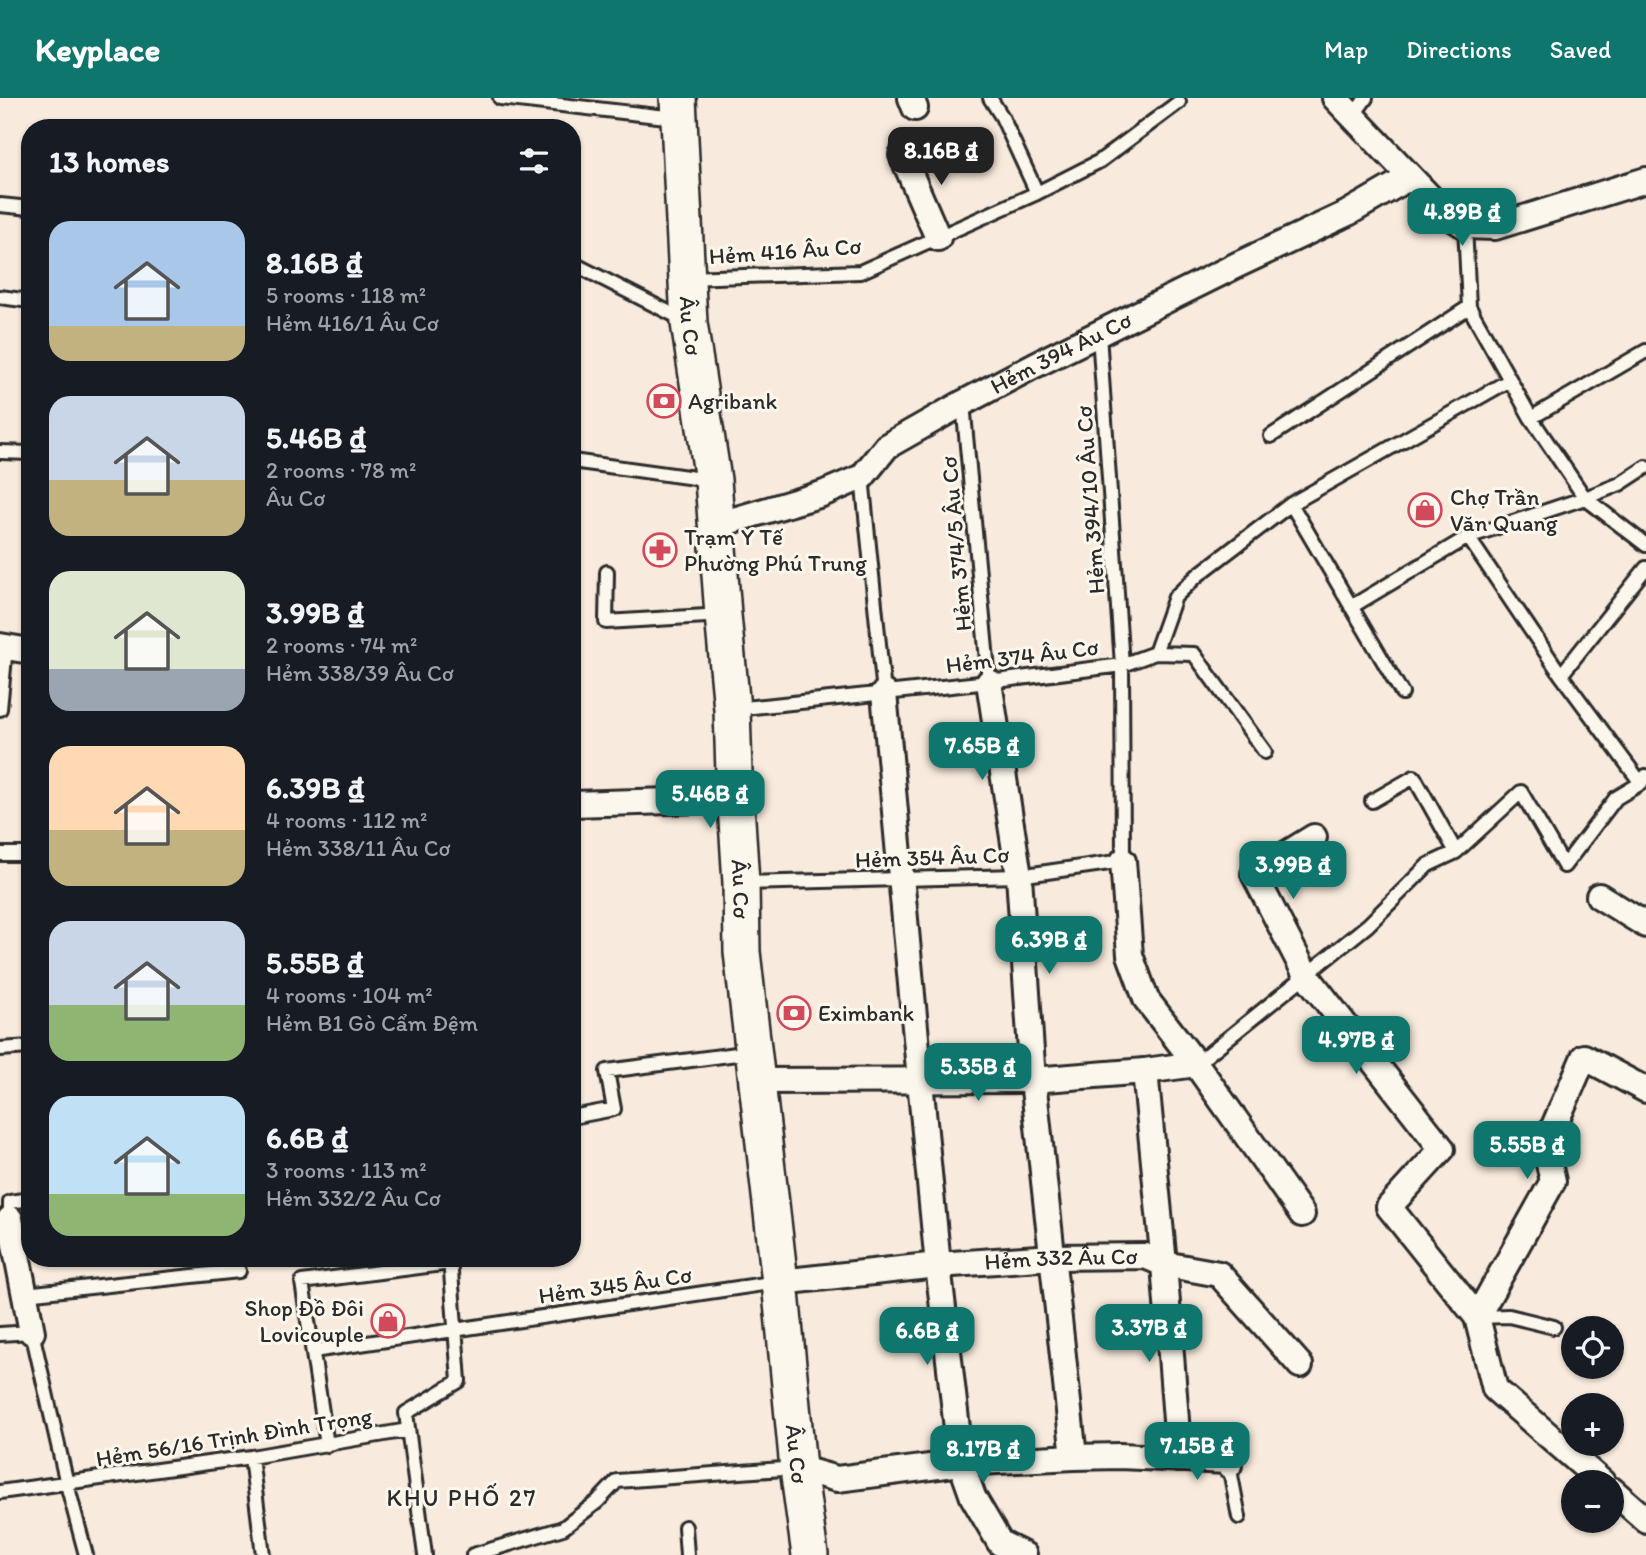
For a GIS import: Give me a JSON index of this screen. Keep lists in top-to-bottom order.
{
  "streets": {
    "main road": ["Âu Cơ"],
    "street": ["Hẻm 394 Âu Cơ", "Hẻm 332 Âu Cơ"],
    "lane": [
      "Hẻm 416 Âu Cơ",
      "Hẻm 394/10 Âu Cơ",
      "Hẻm 374/5 Âu Cơ",
      "Hẻm 374 Âu Cơ",
      "Hẻm 354 Âu Cơ",
      "Hẻm 345 Âu Cơ",
      "Hẻm 56/16 Trịnh Đình Trọng"
    ]
  },
  "crossings": [
    ["Hẻm 416 Âu Cơ", "Âu Cơ"],
    ["Âu Cơ", "Hẻm 394 Âu Cơ"],
    ["Âu Cơ", "Hẻm 374 Âu Cơ"],
    ["Âu Cơ", "Hẻm 354 Âu Cơ"],
    ["Âu Cơ", "Hẻm 332 Âu Cơ"],
    ["Âu Cơ", "Hẻm 345 Âu Cơ"],
    ["Hẻm 394 Âu Cơ", "Hẻm 394/10 Âu Cơ"],
    ["Hẻm 394 Âu Cơ", "Hẻm 374/5 Âu Cơ"],
    ["Hẻm 394/10 Âu Cơ", "Hẻm 374 Âu Cơ"],
    ["Hẻm 394/10 Âu Cơ", "Hẻm 354 Âu Cơ"],
    ["Hẻm 374/5 Âu Cơ", "Hẻm 374 Âu Cơ"],
    ["Hẻm 332 Âu Cơ", "Hẻm 345 Âu Cơ"]
  ],
  "districts": ["KHU PHỐ 27"],
  "places": {
    "bank": ["Agribank", "Eximbank"],
    "shop": ["Chợ Trần Văn Quang", "Shop Đồ Đôi Lovicouple"],
    "pharmacy": ["Trạm Y Tế Phường Phú Trung"]
  },
  "page": {
    "header": "Keyplace",
    "nav": ["Map", "Directions", "Saved"],
    "heading": "13 homes",
    "price": [
      "8.16B ₫",
      "4.89B ₫",
      "7.65B ₫",
      "5.46B ₫",
      "3.99B ₫",
      "6.39B ₫",
      "4.97B ₫",
      "5.35B ₫",
      "5.55B ₫",
      "3.37B ₫",
      "6.6B ₫",
      "7.15B ₫",
      "8.17B ₫"
    ],
    "list": [
      {
        "name": "8.16B ₫",
        "note": "5 rooms · 118 m² · Hẻm 416/1 Âu Cơ"
      },
      {
        "name": "5.46B ₫",
        "note": "2 rooms · 78 m² · Âu Cơ"
      },
      {
        "name": "3.99B ₫",
        "note": "2 rooms · 74 m² · Hẻm 338/39 Âu Cơ"
      },
      {
        "name": "6.39B ₫",
        "note": "4 rooms · 112 m² · Hẻm 338/11 Âu Cơ"
      },
      {
        "name": "5.55B ₫",
        "note": "4 rooms · 104 m² · Hẻm B1 Gò Cẩm Đệm"
      },
      {
        "name": "6.6B ₫",
        "note": "3 rooms · 113 m² · Hẻm 332/2 Âu Cơ"
      }
    ],
    "map_buttons": ["+", "−"]
  }
}
